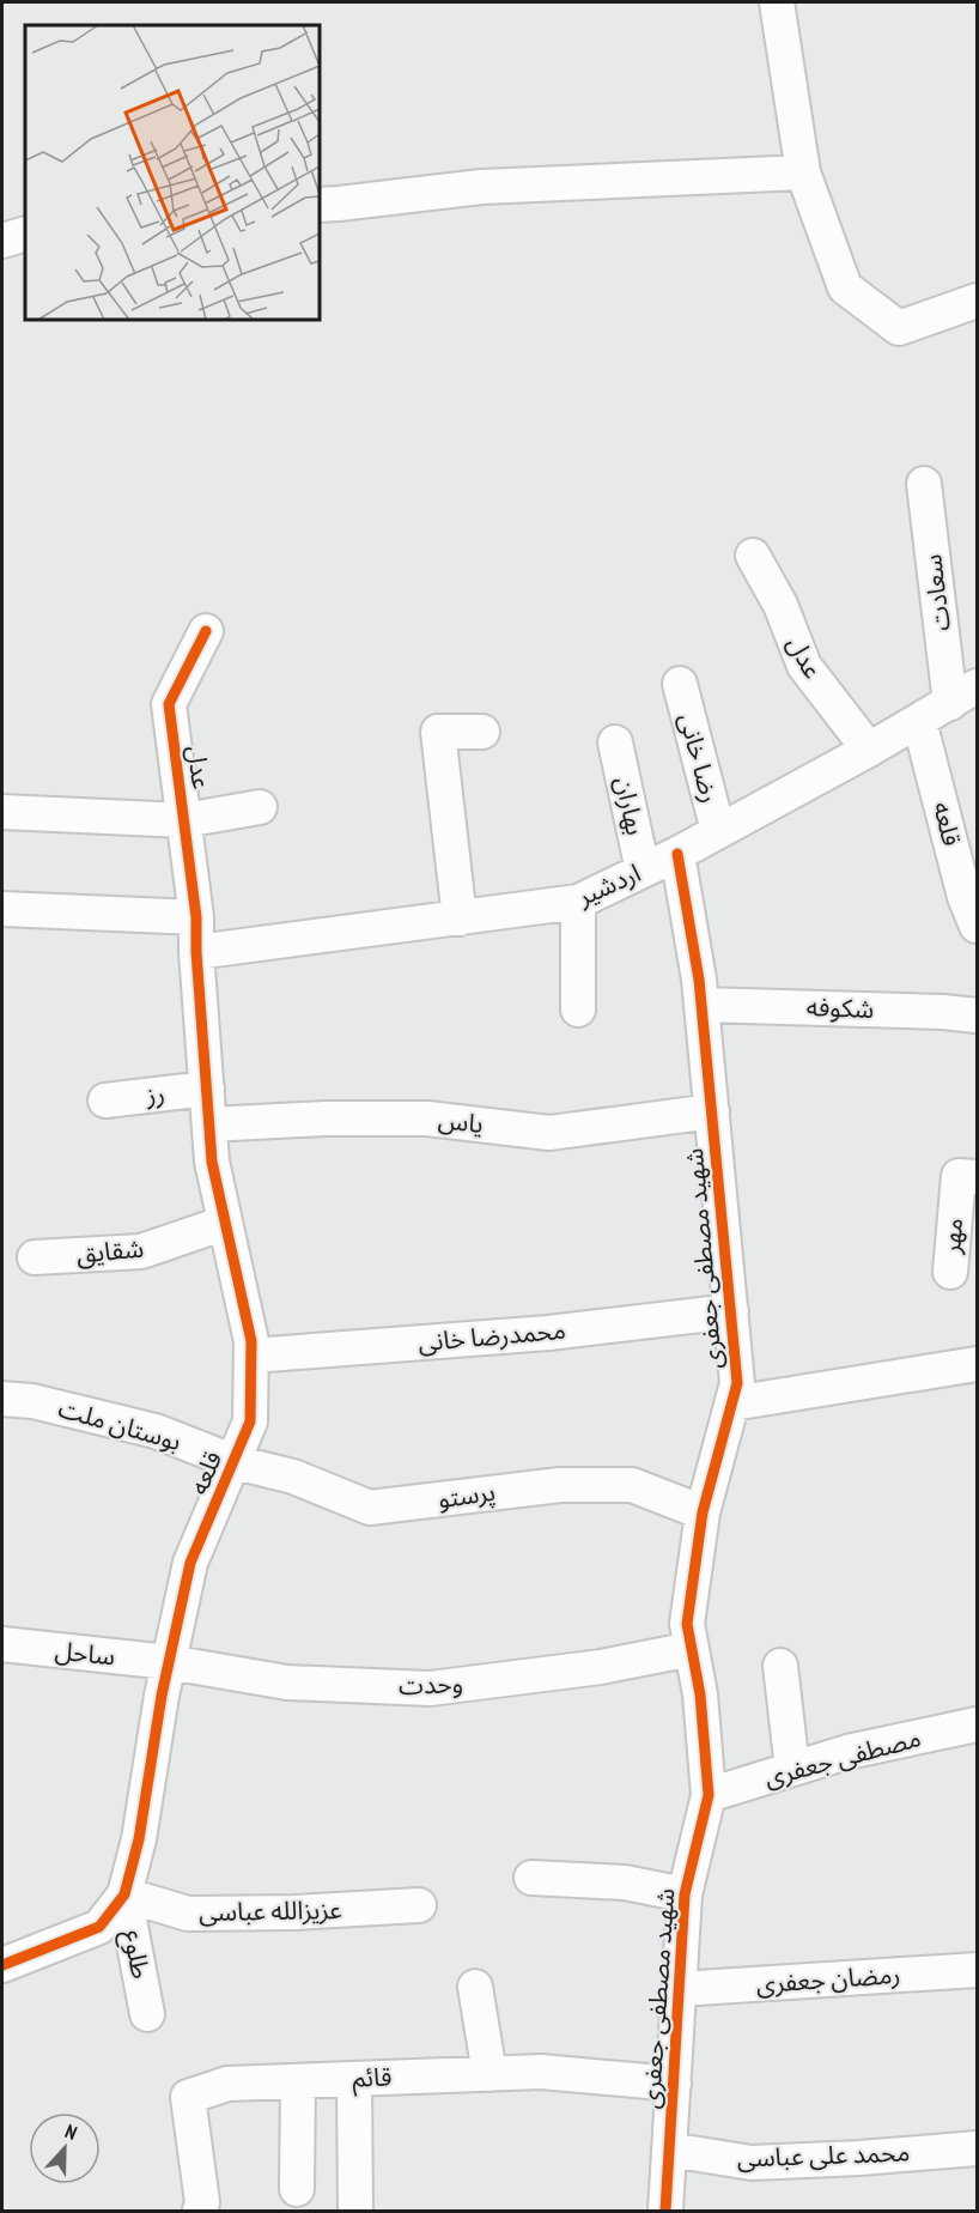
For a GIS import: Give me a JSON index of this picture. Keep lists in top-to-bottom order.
{
  "streets": {
    "street": [
      "سعادت",
      "عدل",
      "رضا خانی",
      "بهاران",
      "قلعه",
      "اردشیر",
      "شکوفه",
      "رز",
      "یاس",
      "مهر",
      "شقایق",
      "شهید مصطفی جعفری",
      "محمدرضا خانی",
      "بوستان ملت",
      "پرستو",
      "ساحل",
      "وحدت",
      "مصطفی جعفری",
      "عزیزالله عباسی",
      "طلوع",
      "رمضان جعفری",
      "قائم",
      "محمد علی عباسی"
    ]
  },
  "crossings": [
    ["سعادت", "اردشیر"],
    ["عدل", "قلعه"],
    ["عدل", "اردشیر"],
    ["رضا خانی", "اردشیر"],
    ["بهاران", "اردشیر"],
    ["قلعه", "اردشیر"],
    ["قلعه", "رز"],
    ["قلعه", "یاس"],
    ["قلعه", "شقایق"],
    ["قلعه", "محمدرضا خانی"],
    ["قلعه", "بوستان ملت"],
    ["قلعه", "پرستو"],
    ["قلعه", "ساحل"],
    ["قلعه", "وحدت"],
    ["قلعه", "عزیزالله عباسی"],
    ["قلعه", "طلوع"],
    ["اردشیر", "شهید مصطفی جعفری"],
    ["شکوفه", "شهید مصطفی جعفری"],
    ["یاس", "شهید مصطفی جعفری"],
    ["شهید مصطفی جعفری", "محمدرضا خانی"],
    ["شهید مصطفی جعفری", "پرستو"],
    ["شهید مصطفی جعفری", "وحدت"],
    ["شهید مصطفی جعفری", "مصطفی جعفری"],
    ["شهید مصطفی جعفری", "رمضان جعفری"],
    ["شهید مصطفی جعفری", "قائم"],
    ["شهید مصطفی جعفری", "محمد علی عباسی"],
    ["بوستان ملت", "پرستو"],
    ["ساحل", "وحدت"],
    ["عزیزالله عباسی", "طلوع"]
  ],
  "north": "top"
}
